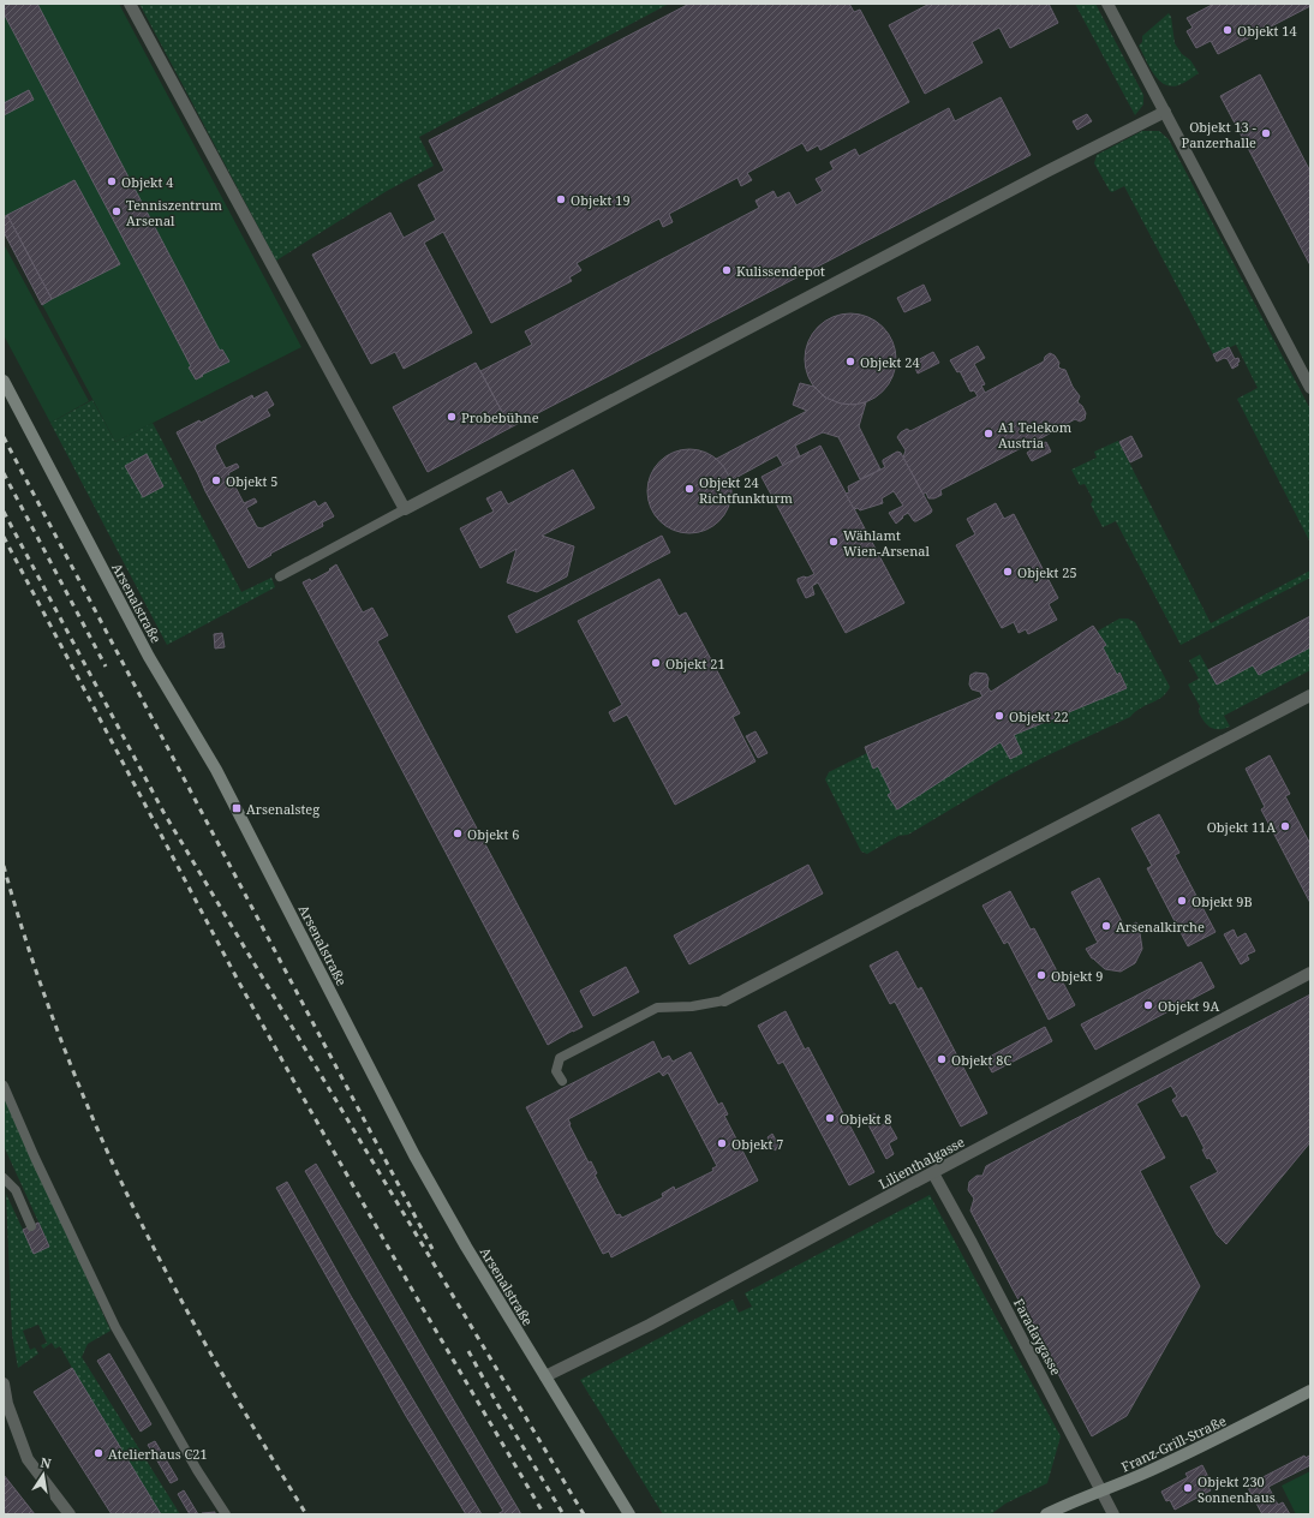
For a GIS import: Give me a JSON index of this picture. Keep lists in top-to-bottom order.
{
  "streets": {
    "main road": ["Arsenalstraße", "Franz-Grill-Straße"],
    "street": ["Lilienthalgasse", "Faradaygasse"]
  },
  "crossings": [
    ["Arsenalstraße", "Lilienthalgasse"],
    ["Lilienthalgasse", "Faradaygasse"],
    ["Faradaygasse", "Franz-Grill-Straße"]
  ],
  "places": {
    "other": [
      "Objekt 14",
      "Objekt 13 - Panzerhalle",
      "Objekt 4",
      "Objekt 19",
      "Tenniszentrum Arsenal",
      "Kulissendepot",
      "Objekt 24",
      "Probebühne",
      "A1 Telekom Austria",
      "Objekt 5",
      "Objekt 24 Richtfunkturm",
      "Wählamt Wien-Arsenal",
      "Objekt 25",
      "Objekt 21",
      "Objekt 22",
      "Objekt 11A",
      "Objekt 6",
      "Objekt 9B",
      "Arsenalkirche",
      "Objekt 9",
      "Objekt 9A",
      "Objekt 8C",
      "Objekt 8",
      "Objekt 7",
      "Atelierhaus C21",
      "Objekt 230 Sonnenhaus"
    ],
    "transit": ["Arsenalsteg"]
  },
  "north": "top"
}
